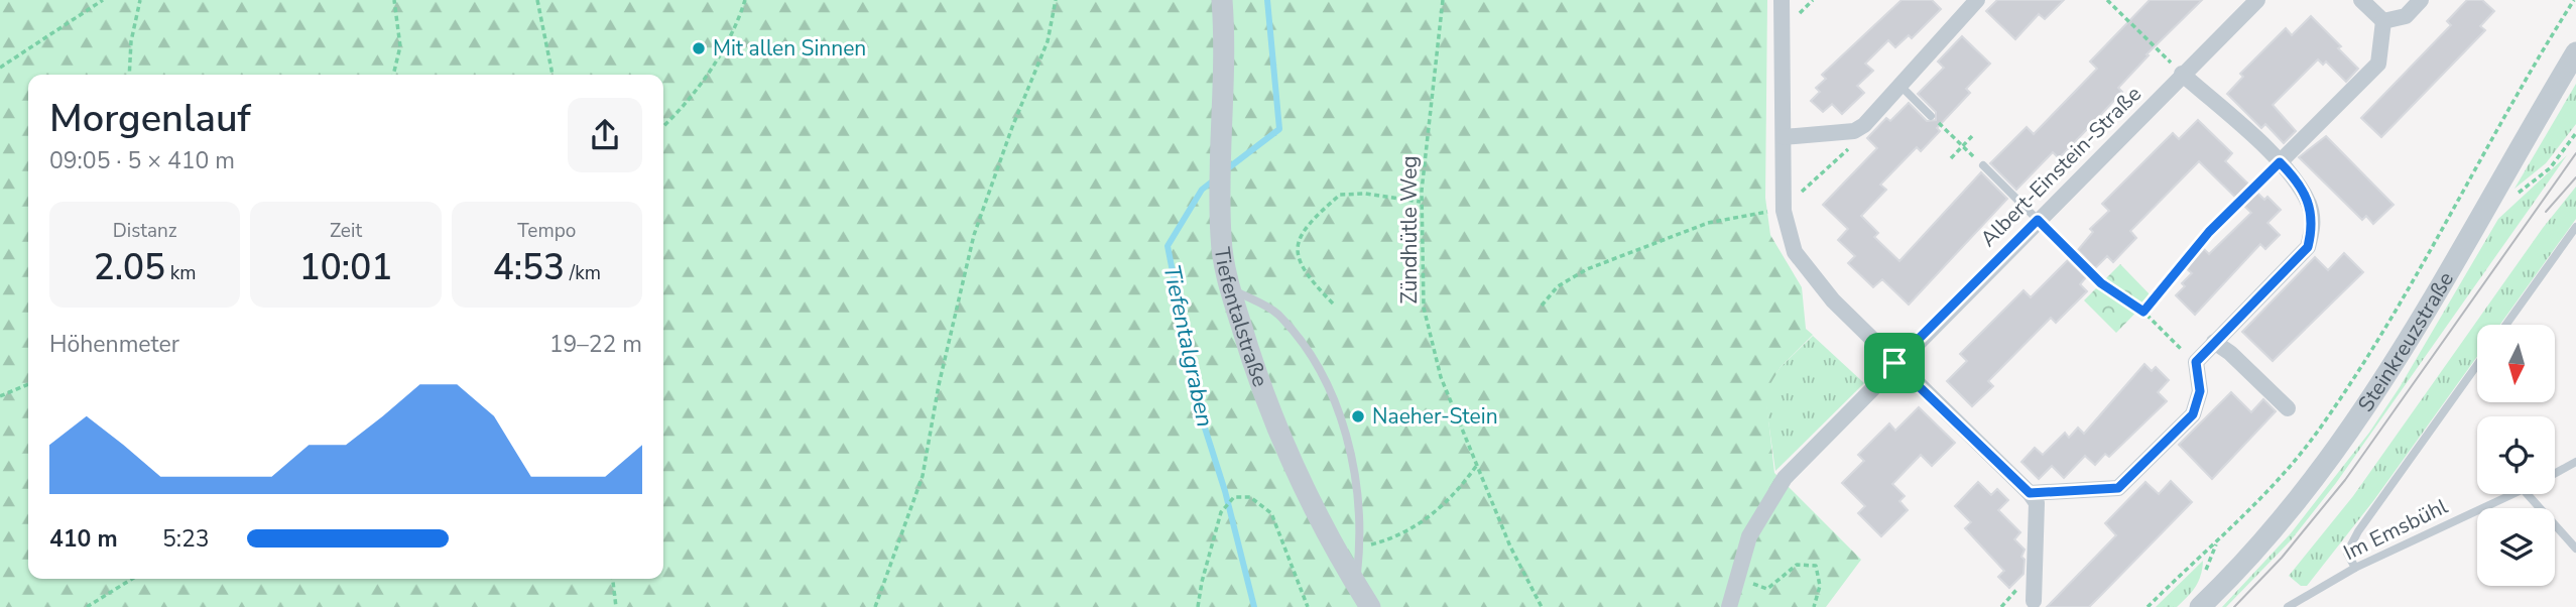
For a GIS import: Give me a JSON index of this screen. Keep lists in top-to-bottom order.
{
  "streets": {
    "street": ["Albert-Einstein-Straße", "Tiefentalstraße", "Steinkreuzstraße"],
    "lane": ["Im Emsbühl"],
    "path": ["Zündhütle Weg"]
  },
  "water": ["Tiefentalgraben"],
  "places": ["Mit allen Sinnen", "Naeher-Stein"],
  "north": "bottom",
  "page": {
    "heading": ["Morgenlauf", "09:05 · 5 × 410 m"],
    "stats": [
      ["Distanz", "2.05 km"],
      ["Zeit", "10:01"],
      ["Tempo", "4:53 /km"]
    ],
    "chart": ["Höhenmeter", "19–22 m"],
    "list": [
      {
        "name": "410 m",
        "note": "5:23"
      }
    ]
  }
}
